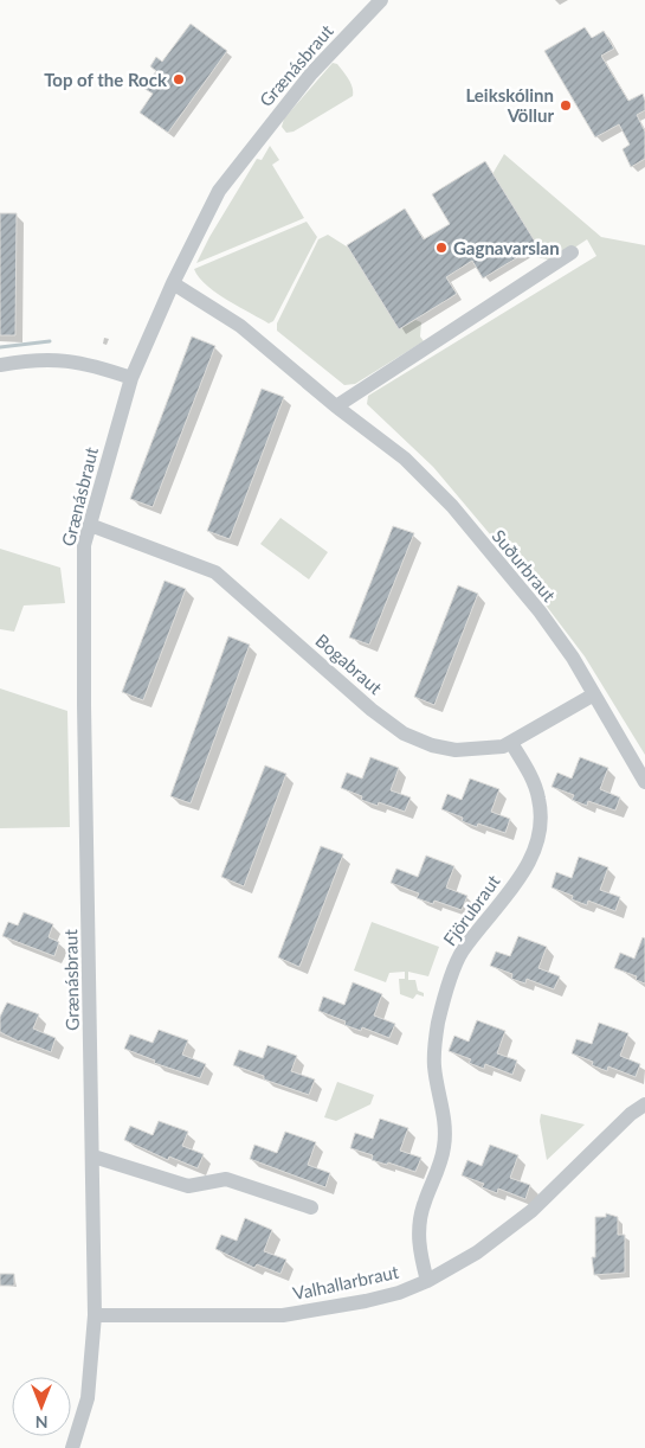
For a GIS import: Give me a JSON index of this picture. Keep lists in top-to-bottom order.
{
  "streets": {
    "street": [
      "Grænásbraut",
      "Suðurbraut",
      "Bogabraut",
      "Fjörubraut",
      "Valhallarbraut"
    ]
  },
  "crossings": [
    ["Grænásbraut", "Suðurbraut"],
    ["Grænásbraut", "Bogabraut"],
    ["Grænásbraut", "Valhallarbraut"],
    ["Suðurbraut", "Bogabraut"],
    ["Bogabraut", "Fjörubraut"],
    ["Fjörubraut", "Valhallarbraut"]
  ],
  "places": ["Top of the Rock", "Leikskólinn Völlur", "Gagnavarslan"],
  "north": "bottom"
}
